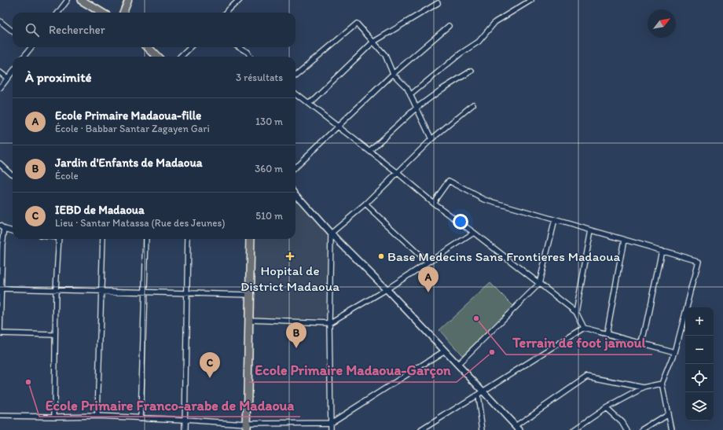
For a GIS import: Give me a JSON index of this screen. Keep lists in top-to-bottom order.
{
  "places": {
    "health": ["Hopital de District Madaoua"],
    "other": [
      "Base Medecins Sans Frontieres Madaoua",
      "Terrain de foot jamoul",
      "Ecole Primaire Madaoua-Garçon",
      "Ecole Primaire Franco-arabe de Madaoua"
    ]
  },
  "north": "top right",
  "page": {
    "search": "Rechercher",
    "heading": ["À proximité", "3 résultats"],
    "list": [
      {
        "mark": "A",
        "name": "Ecole Primaire Madaoua-fille",
        "note": "École · Babbar Santar Zagayen Gari",
        "value": "130 m"
      },
      {
        "mark": "B",
        "name": "Jardin d'Enfants de Madaoua",
        "note": "École",
        "value": "360 m"
      },
      {
        "mark": "C",
        "name": "IEBD de Madaoua",
        "note": "Lieu · Santar Matassa (Rue des Jeunes)",
        "value": "510 m"
      }
    ],
    "pins": ["A", "B", "C"],
    "map_buttons": ["+", "−"]
  }
}
